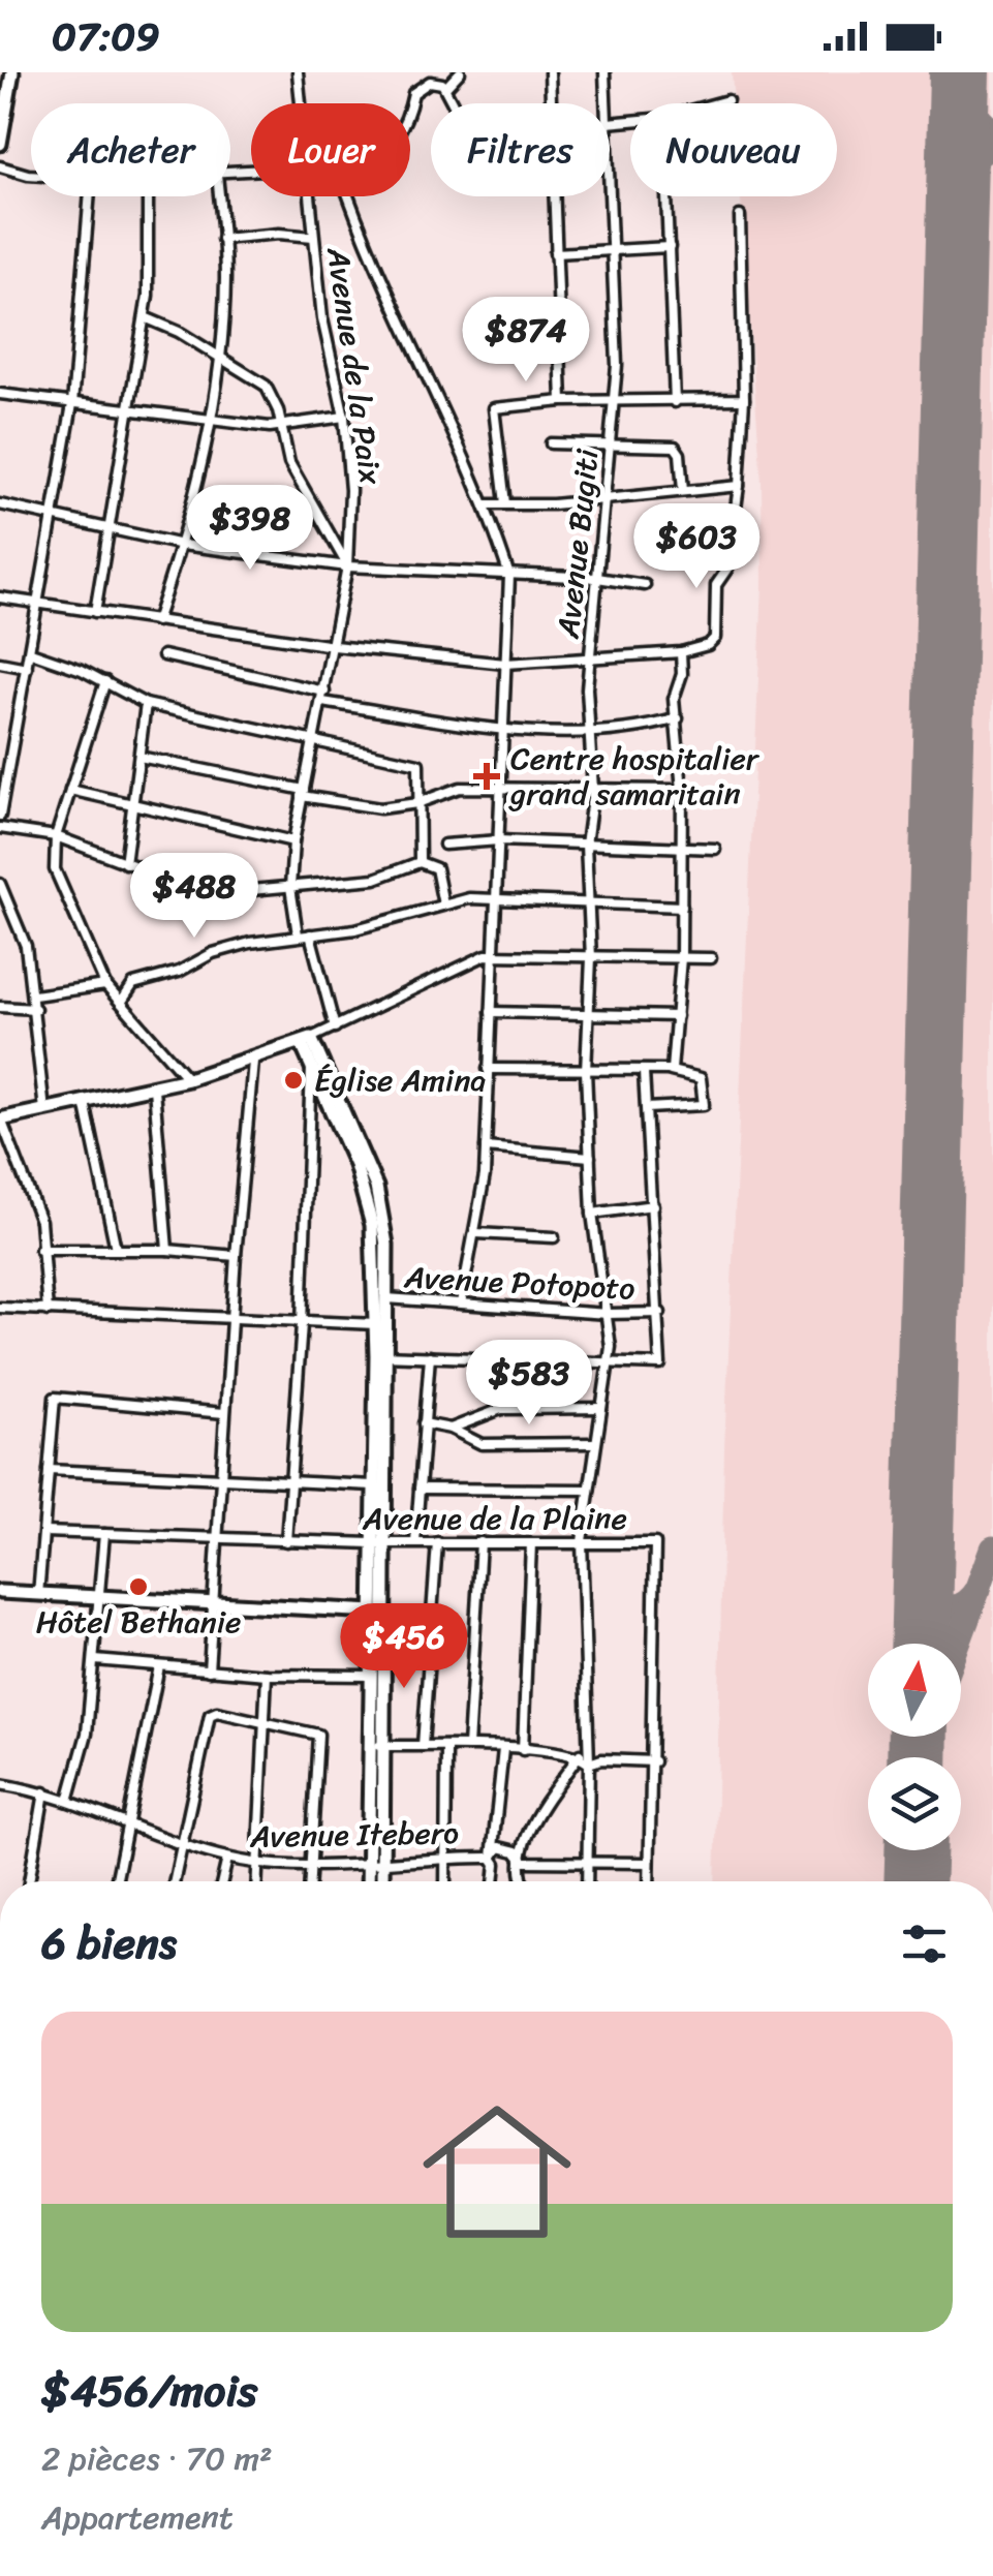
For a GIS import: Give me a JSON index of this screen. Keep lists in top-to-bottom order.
{
  "streets": {
    "street": [
      "Avenue de la Paix",
      "Avenue Bugiti",
      "Avenue Potopoto",
      "Avenue de la Plaine",
      "Avenue Itebero"
    ]
  },
  "crossings": [
    ["Avenue Bugiti", "Avenue Potopoto"],
    ["Avenue Bugiti", "Avenue de la Plaine"],
    ["Avenue Bugiti", "Avenue Itebero"],
    ["Avenue de la Plaine", "Avenue Itebero"]
  ],
  "places": {
    "health": ["Centre hospitalier grand samaritain"],
    "other": ["Église Amina", "Hôtel Bethanie"]
  },
  "north": "top",
  "page": {
    "status": "07:09",
    "chip": [
      "Acheter",
      "Louer",
      "Filtres",
      "Nouveau"
    ],
    "price": [
      "$874",
      "$398",
      "$603",
      "$488",
      "$583",
      "$456"
    ],
    "heading": "6 biens",
    "list": [
      {
        "name": "$456/mois",
        "note": "2 pièces · 70 m² · Appartement"
      }
    ]
  }
}
